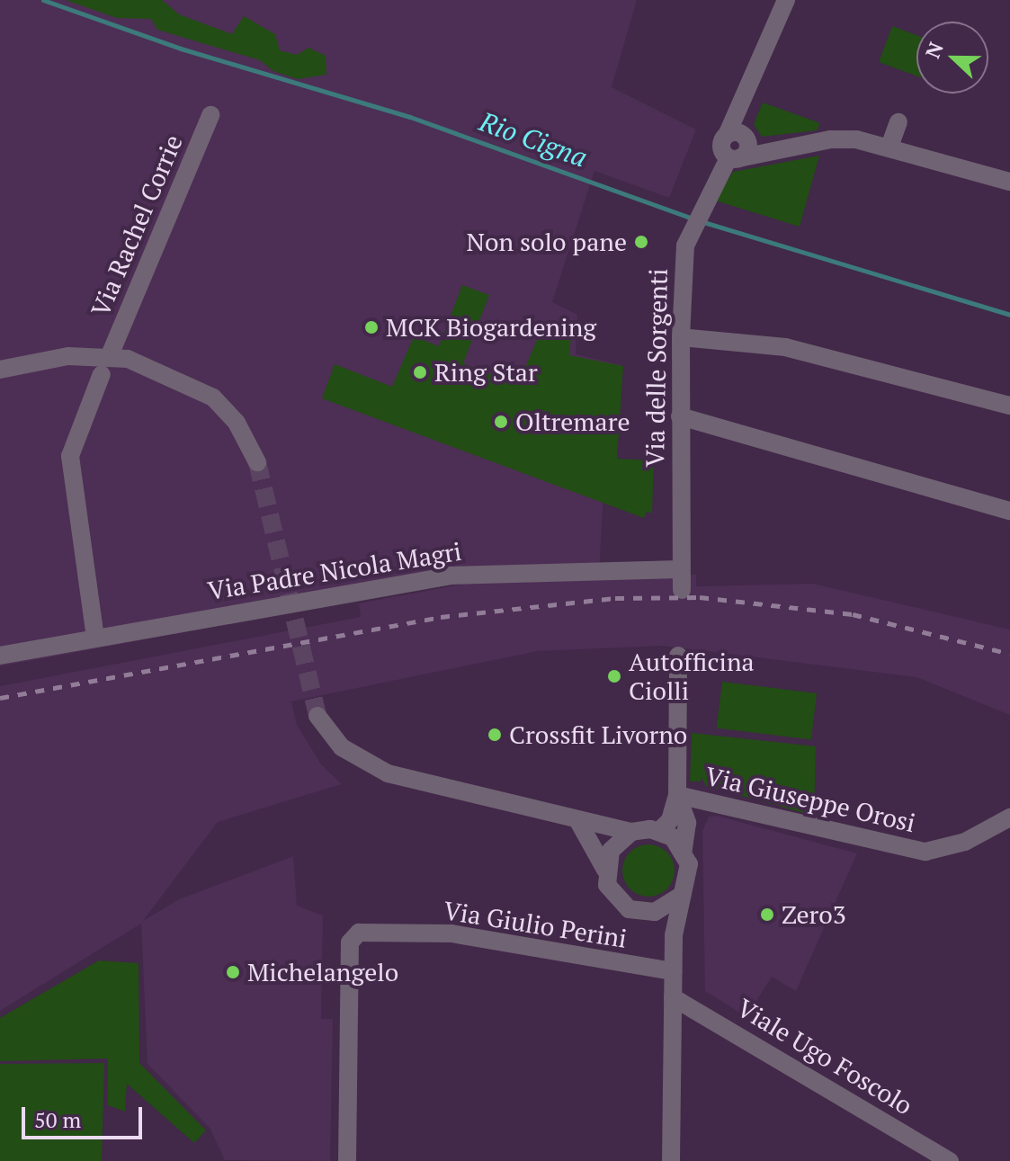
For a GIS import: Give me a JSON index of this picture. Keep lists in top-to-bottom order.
{
  "streets": {
    "street": [
      "Via Rachel Corrie",
      "Via delle Sorgenti",
      "Via Padre Nicola Magri",
      "Via Giuseppe Orosi",
      "Via Giulio Perini",
      "Viale Ugo Foscolo"
    ]
  },
  "crossings": [
    ["Via delle Sorgenti", "Via Padre Nicola Magri"]
  ],
  "water": ["Rio Cigna"],
  "places": [
    "Non solo pane",
    "MCK Biogardening",
    "Ring Star",
    "Oltremare",
    "Autofficina Ciolli",
    "Crossfit Livorno",
    "Zero3",
    "Michelangelo"
  ],
  "scale_bar": "50 m",
  "north": "left"
}
